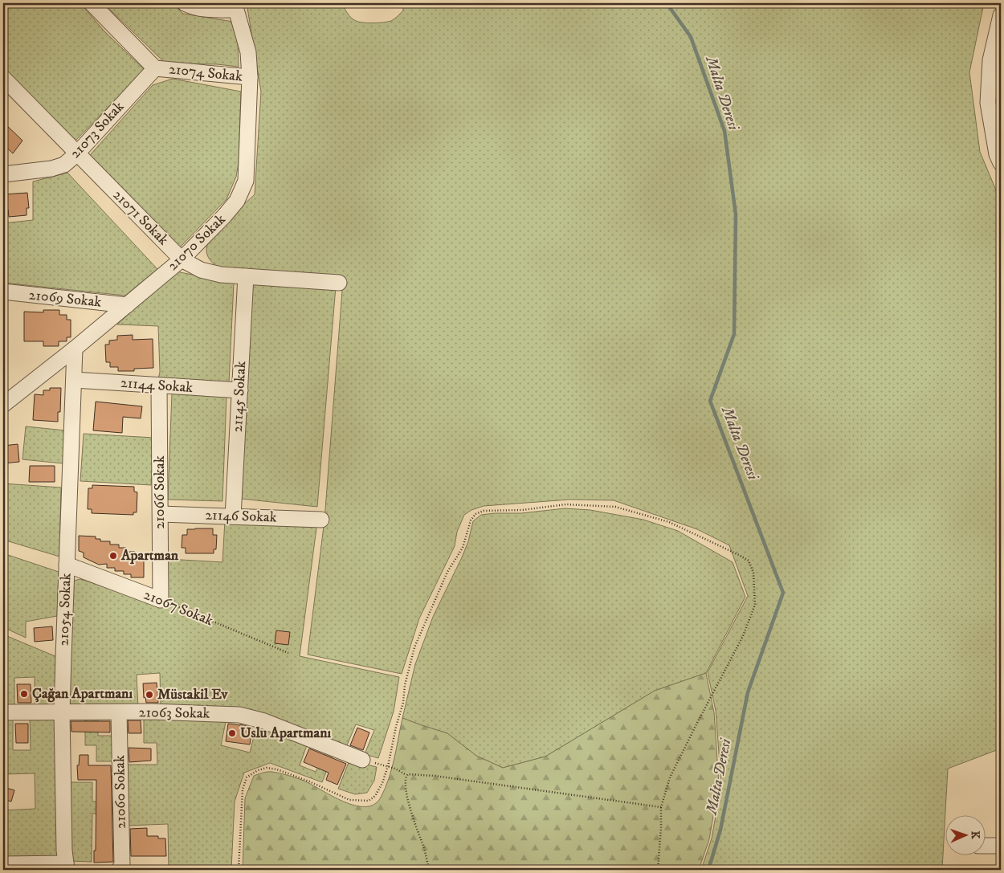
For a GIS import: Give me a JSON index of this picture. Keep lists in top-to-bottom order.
{
  "streets": {
    "street": [
      "21074 Sokak",
      "21073 Sokak",
      "21071 Sokak",
      "21070 Sokak",
      "21069 Sokak",
      "21144 Sokak",
      "21145 Sokak",
      "21066 Sokak",
      "21146 Sokak",
      "21067 Sokak",
      "21054 Sokak",
      "21063 Sokak",
      "21060 Sokak"
    ]
  },
  "crossings": [
    ["21074 Sokak", "21073 Sokak"],
    ["21074 Sokak", "21070 Sokak"],
    ["21073 Sokak", "21071 Sokak"],
    ["21071 Sokak", "21070 Sokak"],
    ["21071 Sokak", "21145 Sokak"],
    ["21070 Sokak", "21069 Sokak"],
    ["21070 Sokak", "21054 Sokak"],
    ["21144 Sokak", "21145 Sokak"],
    ["21144 Sokak", "21066 Sokak"],
    ["21144 Sokak", "21054 Sokak"],
    ["21145 Sokak", "21146 Sokak"],
    ["21066 Sokak", "21146 Sokak"],
    ["21066 Sokak", "21067 Sokak"],
    ["21067 Sokak", "21054 Sokak"],
    ["21054 Sokak", "21063 Sokak"],
    ["21063 Sokak", "21060 Sokak"]
  ],
  "water": ["Malta Deresi"],
  "places": [
    "Apartman",
    "Çağan Apartmanı",
    "Müstakil Ev",
    "Uslu Apartmanı"
  ],
  "north": "right"
}
